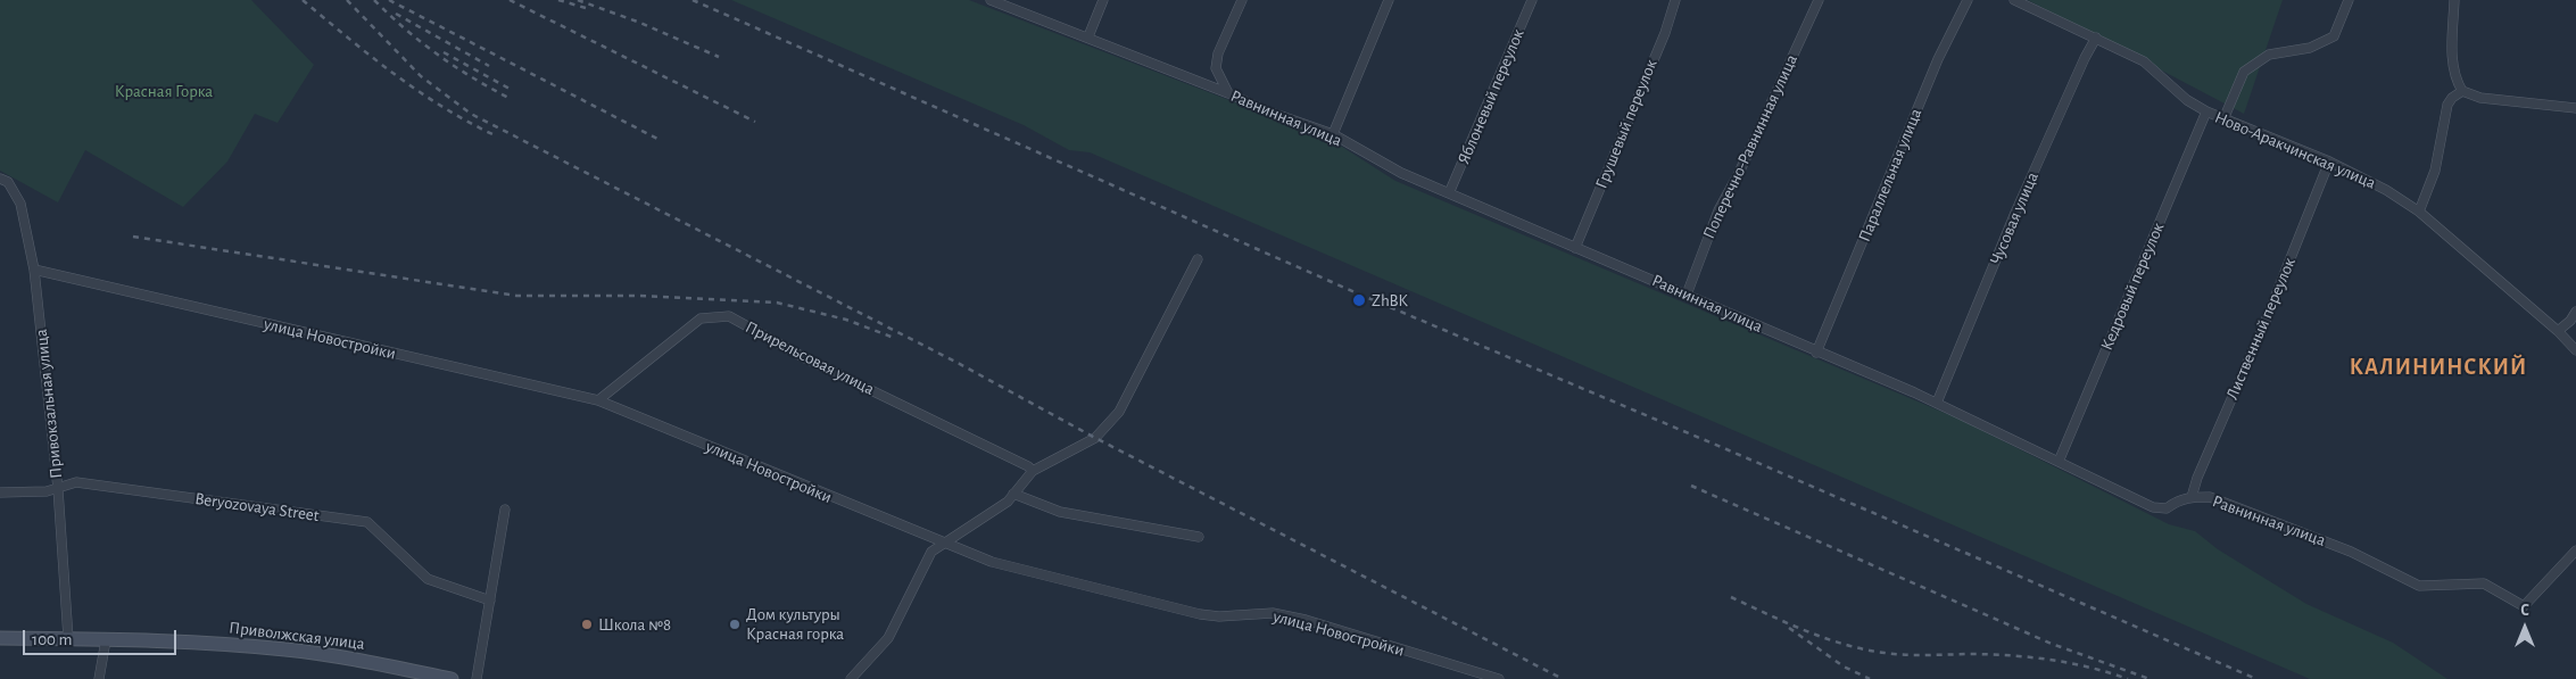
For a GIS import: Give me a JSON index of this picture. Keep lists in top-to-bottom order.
{
  "streets": {
    "main road": ["Приволжская улица"],
    "street": [
      "Яблоневый переулок",
      "Равнинная улица",
      "Грушевый переулок",
      "Поперечно-Равнинная улица",
      "Ново-Аракчинская улица",
      "Параллельная улица",
      "Чусовая улица",
      "Кедровый переулок",
      "Лиственный переулок",
      "улица Новостройки",
      "Прирельсовая улица",
      "Привокзальная улица",
      "Beryozovaya Street"
    ]
  },
  "crossings": [
    ["Яблоневый переулок", "Равнинная улица"],
    ["Равнинная улица", "Грушевый переулок"],
    ["Равнинная улица", "Поперечно-Равнинная улица"],
    ["Равнинная улица", "Параллельная улица"],
    ["Равнинная улица", "Чусовая улица"],
    ["Равнинная улица", "Кедровый переулок"],
    ["Равнинная улица", "Лиственный переулок"],
    ["Ново-Аракчинская улица", "Чусовая улица"],
    ["Ново-Аракчинская улица", "Кедровый переулок"],
    ["Ново-Аракчинская улица", "Лиственный переулок"],
    ["улица Новостройки", "Прирельсовая улица"],
    ["улица Новостройки", "Привокзальная улица"],
    ["Привокзальная улица", "Beryozovaya Street"],
    ["Привокзальная улица", "Приволжская улица"]
  ],
  "districts": ["КАЛИНИНСКИЙ"],
  "parks": ["Красная Горка"],
  "places": ["ZhBK", "Школа №8", "Дом культуры Красная горка"],
  "scale_bar": "100 m",
  "north": "top"
}
